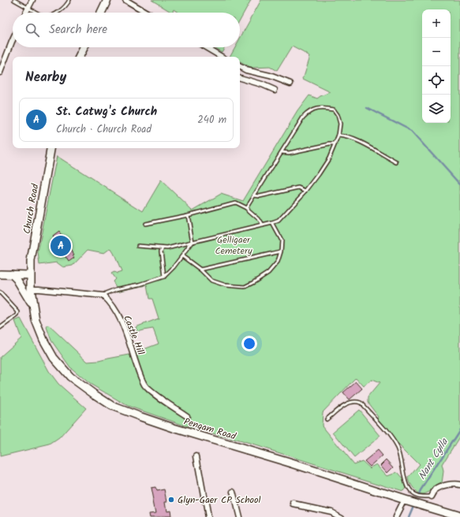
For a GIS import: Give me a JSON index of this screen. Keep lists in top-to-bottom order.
{
  "streets": {
    "main road": ["Church Road", "Pengam Road"],
    "street": ["Castle Hill"]
  },
  "crossings": [
    ["Church Road", "Pengam Road"]
  ],
  "water": ["Nant Cylla"],
  "parks": ["Gelligaer Cemetery"],
  "places": ["Glyn-Gaer CP School"],
  "page": {
    "map_buttons": ["+", "−"],
    "search": "Search here",
    "heading": "Nearby",
    "list": [
      {
        "mark": "A",
        "name": "St. Catwg's Church",
        "note": "Church · Church Road",
        "value": "240 m"
      }
    ],
    "pins": "A"
  }
}
